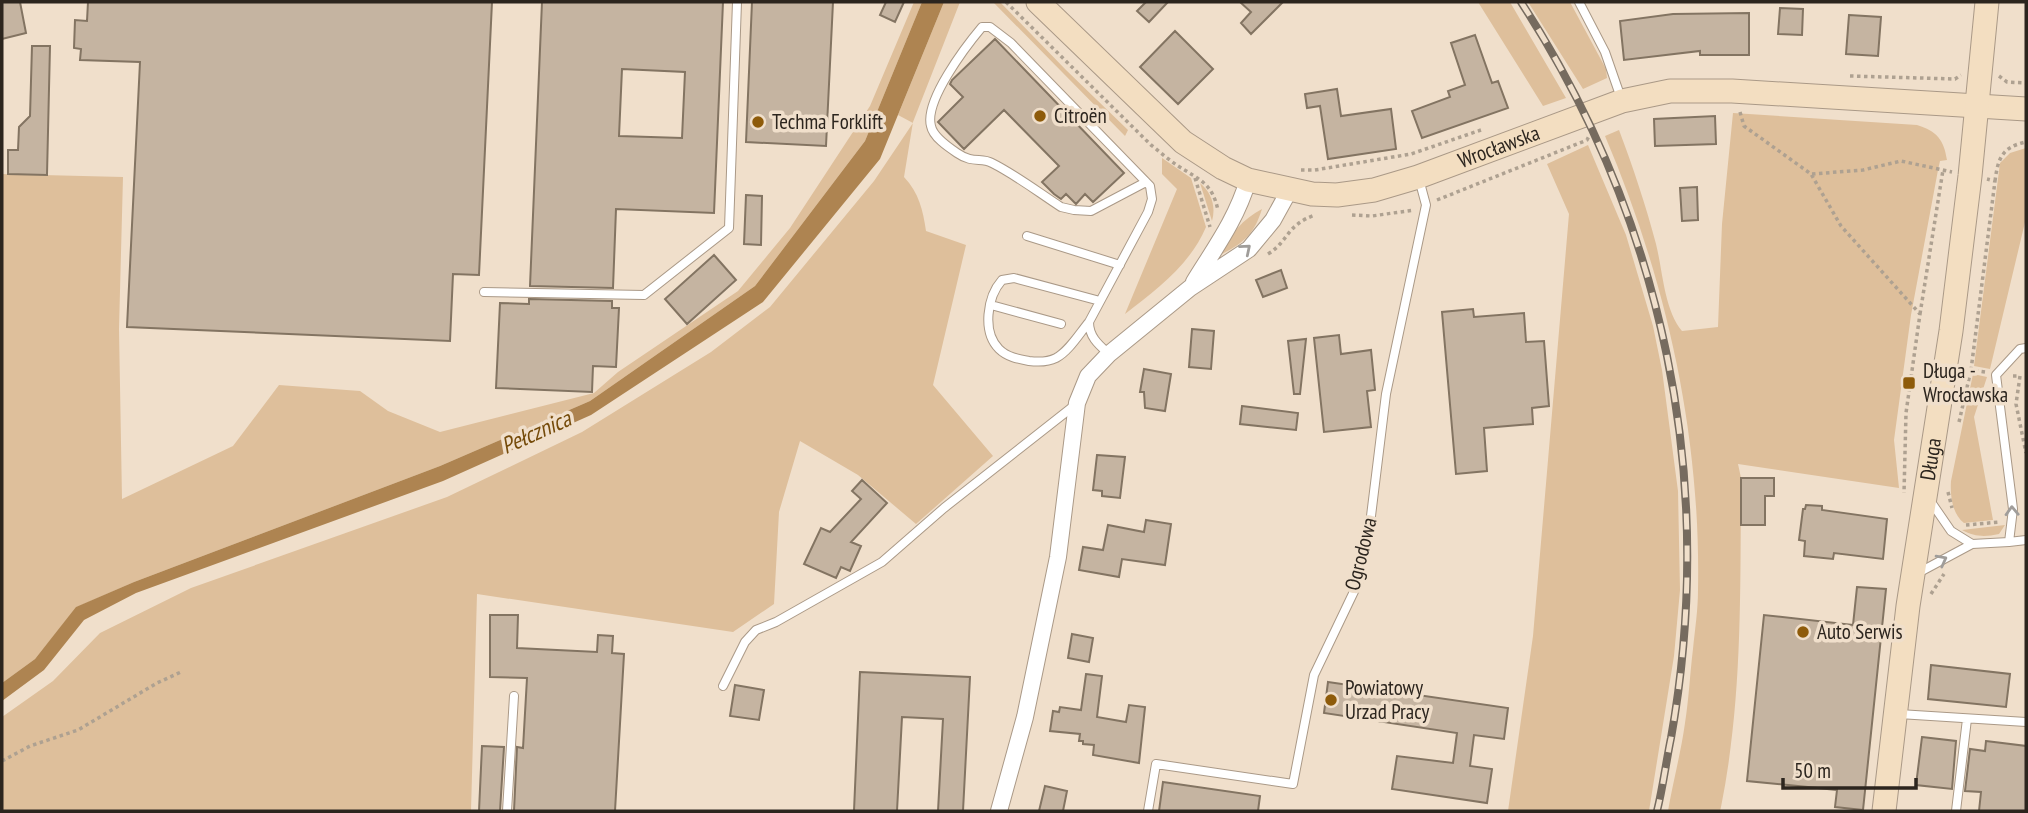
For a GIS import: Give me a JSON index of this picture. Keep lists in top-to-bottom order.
{
  "streets": {
    "main road": ["Wrocławska", "Długa"],
    "lane": ["Ogrodowa"]
  },
  "crossings": [
    ["Wrocławska", "Długa"],
    ["Wrocławska", "Ogrodowa"]
  ],
  "water": ["Pełcznica"],
  "places": {
    "other": [
      "Citroën",
      "Techma Forklift",
      "Auto Serwis",
      "Powiatowy Urzad Pracy"
    ],
    "transit": ["Długa - Wrocławska"]
  },
  "scale_bar": "50 m"
}
